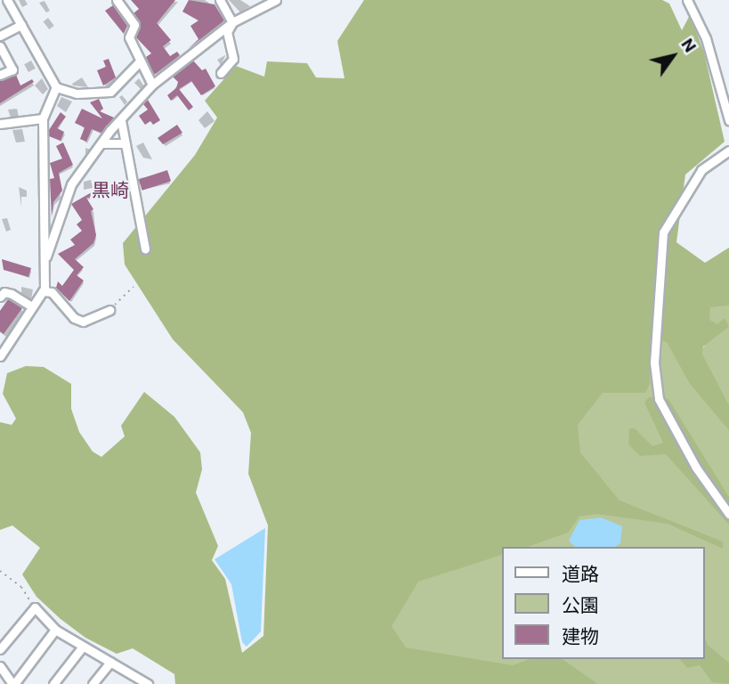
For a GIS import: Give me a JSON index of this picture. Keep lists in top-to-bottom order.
{
  "districts": ["黒崎"],
  "legend": ["道路", "公園", "建物"],
  "north": "top right"
}
